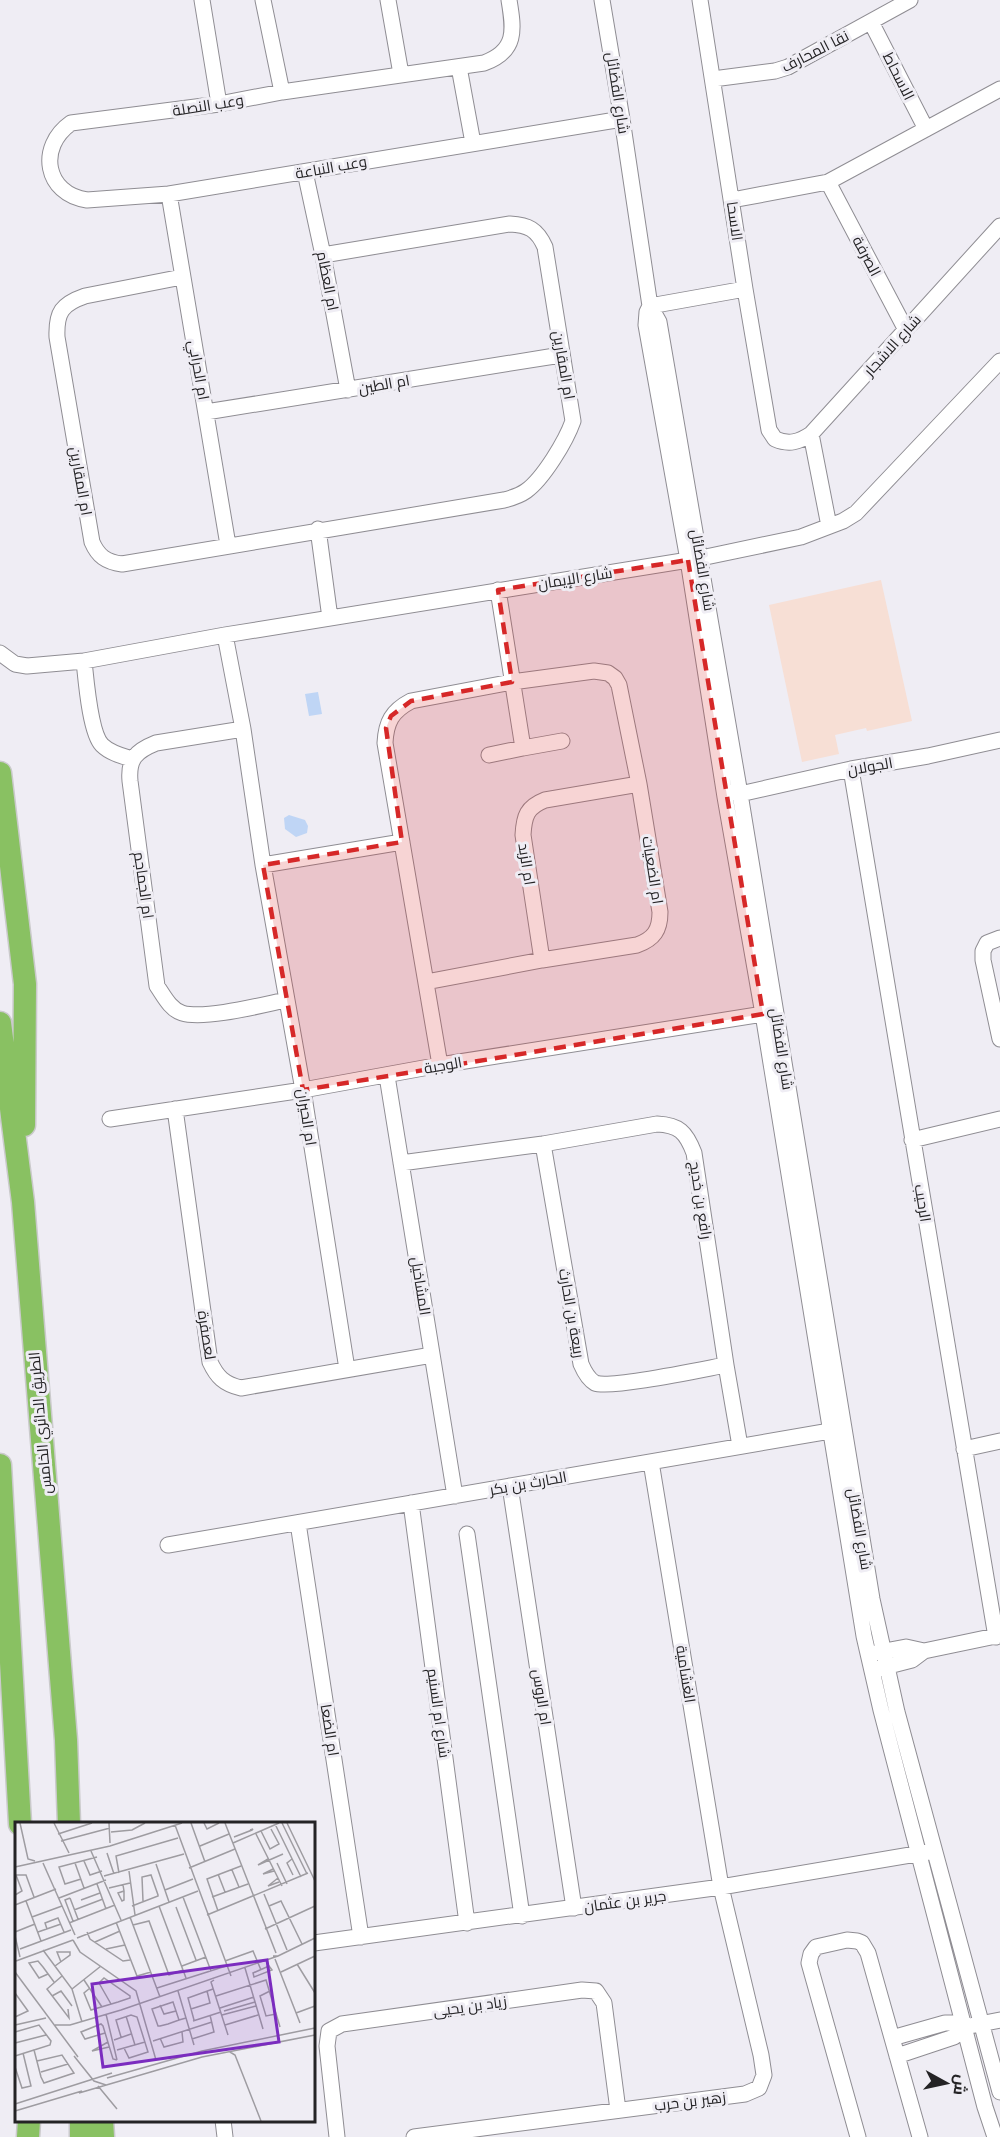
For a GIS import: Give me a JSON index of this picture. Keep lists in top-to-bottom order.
{
  "streets": {
    "highway": ["الطريق الدائري الخامس"],
    "street": [
      "نقا المحارف",
      "الاسحاط",
      "شارع الفضائل",
      "وعب النصلة",
      "وعب النباعة",
      "الاسحا",
      "الصرفة",
      "ام العظام",
      "شارع الاشجار",
      "ام المقارين",
      "ام الحرابي",
      "ام الطين",
      "شارع الإيمان",
      "الجولان",
      "ام الزبد",
      "ام الضعيات",
      "ام الجماجم",
      "الوجبة",
      "ام الحيران",
      "رافع بن خديج",
      "الرحيب",
      "المشاخيل",
      "ربيعة بن الحارث",
      "لعصفرة",
      "الحارث بن بكر",
      "الغشامية",
      "ام الروس",
      "شارع ام السنيم",
      "ام الضعا",
      "جرير بن عثمان",
      "زياد بن يحيى",
      "زهير بن حرب"
    ]
  },
  "crossings": [
    ["نقا المحارف", "الاسحاط"],
    ["نقا المحارف", "الاسحا"],
    ["شارع الفضائل", "وعب النباعة"],
    ["شارع الفضائل", "شارع الإيمان"],
    ["شارع الفضائل", "الجولان"],
    ["شارع الفضائل", "الوجبة"],
    ["شارع الفضائل", "جرير بن عثمان"],
    ["وعب النصلة", "وعب النباعة"],
    ["وعب النباعة", "ام العظام"],
    ["وعب النباعة", "ام الحرابي"],
    ["الاسحا", "شارع الاشجار"],
    ["الصرفة", "شارع الاشجار"],
    ["ام العظام", "ام المقارين"],
    ["ام العظام", "ام الطين"],
    ["ام المقارين", "ام الحرابي"],
    ["ام المقارين", "ام الطين"],
    ["ام الحرابي", "ام الطين"],
    ["شارع الإيمان", "ام الحيران"],
    ["الجولان", "الرحيب"],
    ["ام الزبد", "ام الضعيات"],
    ["ام الضعيات", "الوجبة"],
    ["ام الجماجم", "ام الحيران"],
    ["الوجبة", "ام الحيران"],
    ["الوجبة", "المشاخيل"],
    ["الوجبة", "لعصفرة"],
    ["ام الحيران", "لعصفرة"],
    ["رافع بن خديج", "المشاخيل"],
    ["رافع بن خديج", "ربيعة بن الحارث"],
    ["رافع بن خديج", "الحارث بن بكر"],
    ["المشاخيل", "لعصفرة"],
    ["المشاخيل", "الحارث بن بكر"],
    ["الحارث بن بكر", "الغشامية"],
    ["الحارث بن بكر", "ام الروس"],
    ["الحارث بن بكر", "شارع ام السنيم"],
    ["الحارث بن بكر", "ام الضعا"],
    ["الغشامية", "جرير بن عثمان"],
    ["الغشامية", "زهير بن حرب"],
    ["ام الروس", "جرير بن عثمان"],
    ["شارع ام السنيم", "جرير بن عثمان"],
    ["ام الضعا", "جرير بن عثمان"],
    ["جرير بن عثمان", "زهير بن حرب"],
    ["زياد بن يحيى", "زهير بن حرب"]
  ],
  "north": "right"
}
